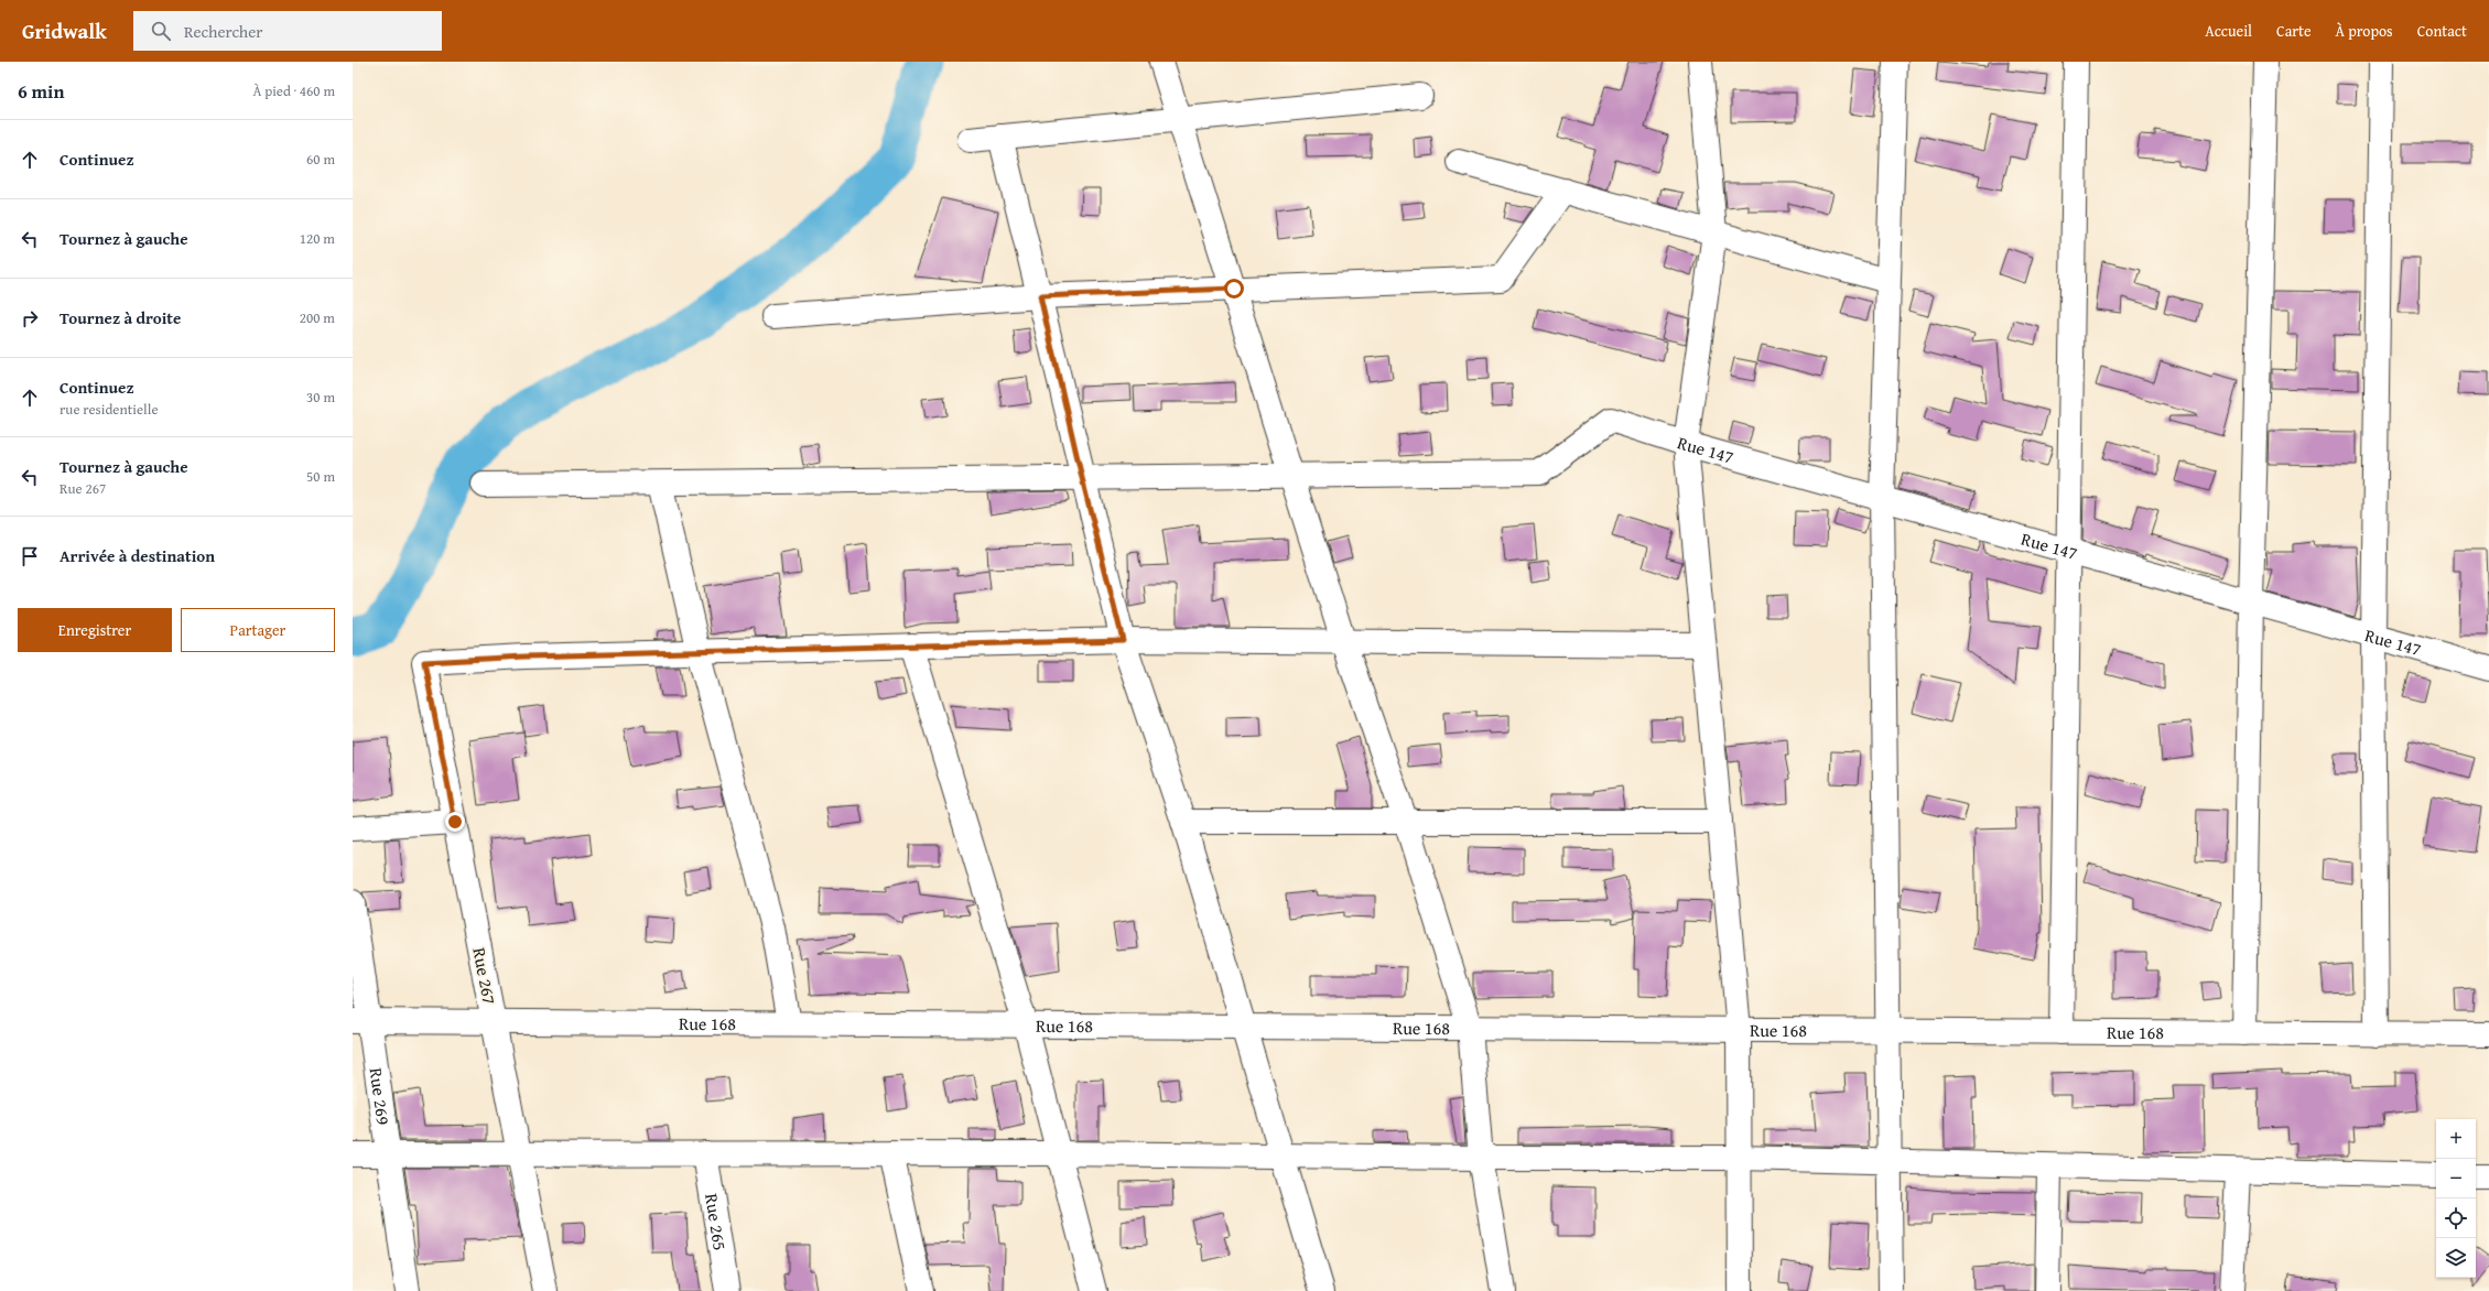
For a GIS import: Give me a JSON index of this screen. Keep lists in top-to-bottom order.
{
  "streets": {
    "street": [
      "Rue 147",
      "Rue 267",
      "Rue 168",
      "Rue 269",
      "Rue 265"
    ]
  },
  "crossings": [
    ["Rue 267", "Rue 168"],
    ["Rue 168", "Rue 269"]
  ],
  "page": {
    "header": "Gridwalk",
    "search": "Rechercher",
    "nav": [
      "Accueil",
      "Carte",
      "À propos",
      "Contact"
    ],
    "heading": ["6 min", "À pied · 460 m"],
    "list": [
      ["Continuez", "60 m"],
      ["Tournez à gauche", "120 m"],
      ["Tournez à droite", "200 m"],
      ["Continuez", "rue residentielle", "30 m"],
      ["Tournez à gauche", "Rue 267", "50 m"],
      "Arrivée à destination"
    ],
    "buttons": ["Enregistrer", "Partager"],
    "map_buttons": ["+", "−"]
  }
}
